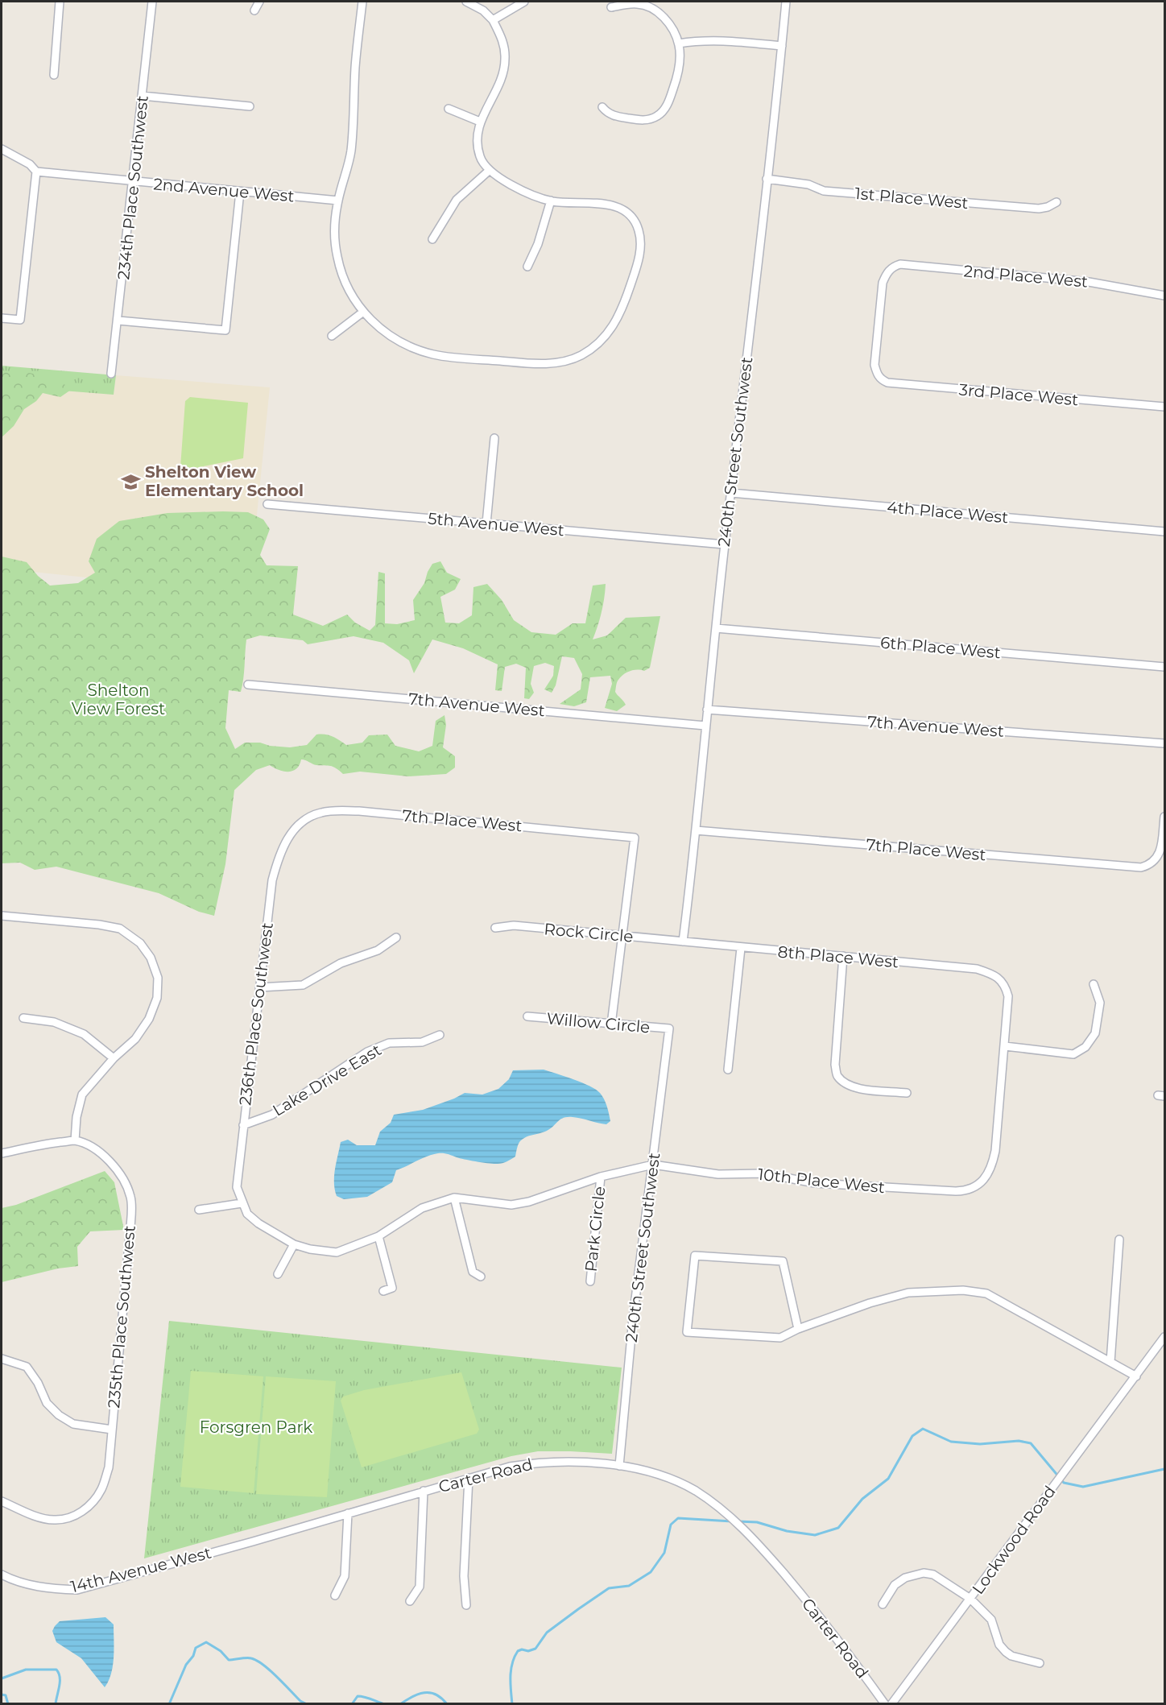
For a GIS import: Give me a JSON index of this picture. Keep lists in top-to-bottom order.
{
  "streets": {
    "street": [
      "234th Place Southwest",
      "2nd Avenue West",
      "1st Place West",
      "2nd Place West",
      "3rd Place West",
      "240th Street Southwest",
      "4th Place West",
      "5th Avenue West",
      "6th Place West",
      "7th Avenue West",
      "7th Place West",
      "Rock Circle",
      "8th Place West",
      "236th Place Southwest",
      "Willow Circle",
      "Lake Drive East",
      "10th Place West",
      "Park Circle",
      "235th Place Southwest",
      "Carter Road",
      "Lockwood Road",
      "14th Avenue West"
    ]
  },
  "crossings": [
    ["234th Place Southwest", "2nd Avenue West"],
    ["1st Place West", "240th Street Southwest"],
    ["2nd Place West", "3rd Place West"],
    ["240th Street Southwest", "4th Place West"],
    ["240th Street Southwest", "5th Avenue West"],
    ["240th Street Southwest", "6th Place West"],
    ["240th Street Southwest", "7th Avenue West"],
    ["240th Street Southwest", "7th Place West"],
    ["240th Street Southwest", "Rock Circle"],
    ["240th Street Southwest", "8th Place West"],
    ["240th Street Southwest", "Willow Circle"],
    ["240th Street Southwest", "10th Place West"],
    ["240th Street Southwest", "Carter Road"],
    ["7th Place West", "Rock Circle"],
    ["7th Place West", "236th Place Southwest"],
    ["Rock Circle", "8th Place West"],
    ["8th Place West", "10th Place West"],
    ["236th Place Southwest", "Lake Drive East"],
    ["Carter Road", "14th Avenue West"]
  ],
  "parks": ["Shelton View Forest", "Forsgren Park"],
  "places": {
    "school or university": ["Shelton View Elementary School"]
  }
}
